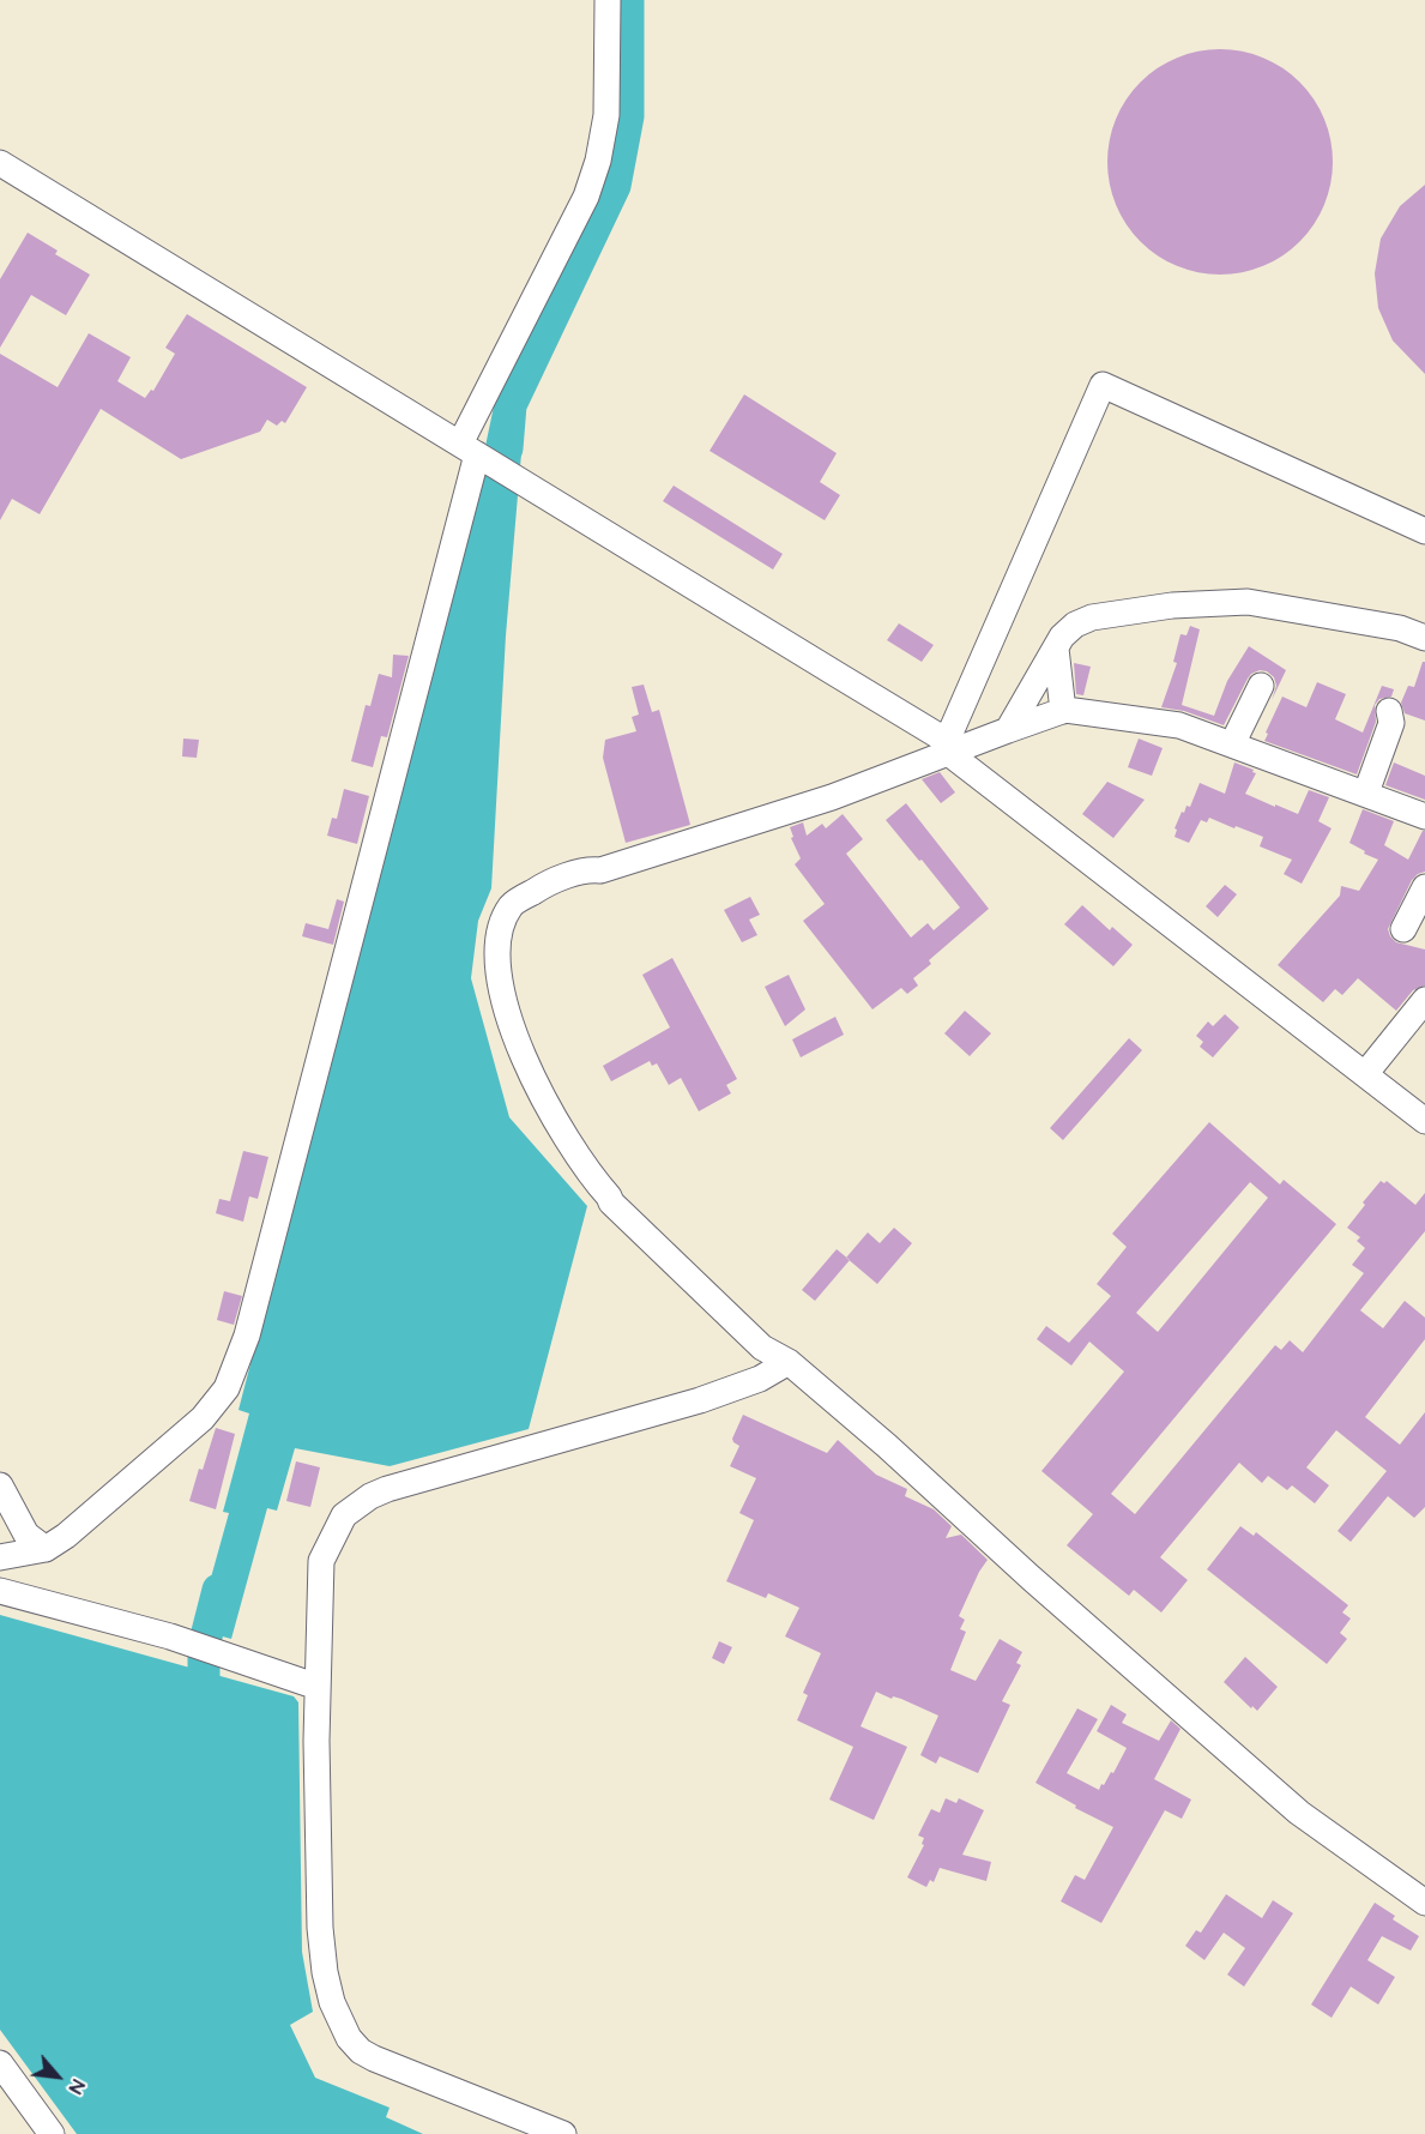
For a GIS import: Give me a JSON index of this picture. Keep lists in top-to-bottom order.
{
  "north": "bottom right"
}
